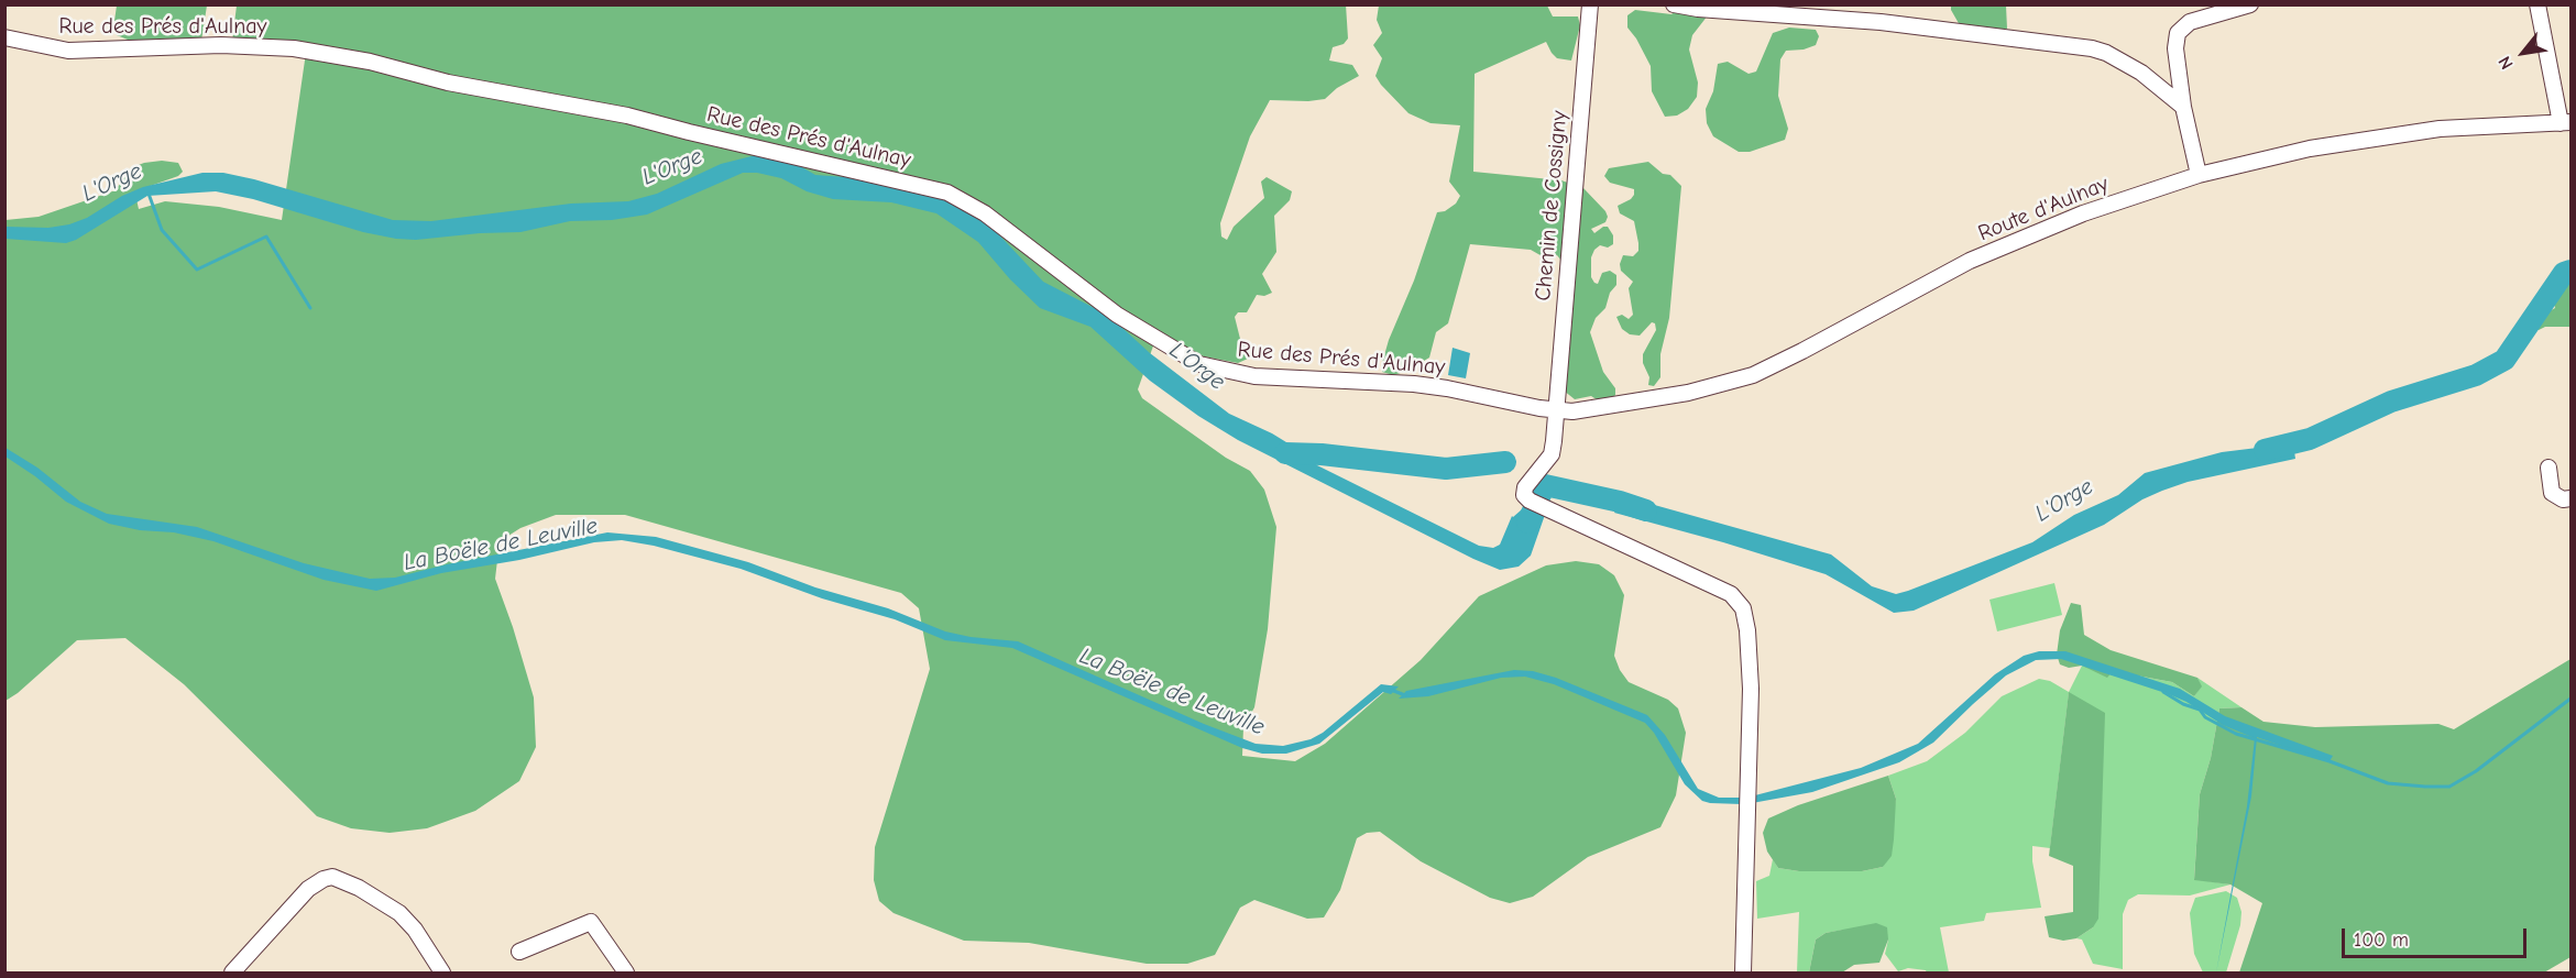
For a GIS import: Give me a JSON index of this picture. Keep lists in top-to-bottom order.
{
  "streets": {
    "street": ["Rue des Prés d'Aulnay", "Chemin de Cossigny", "Route d'Aulnay"]
  },
  "crossings": [
    ["Rue des Prés d'Aulnay", "Chemin de Cossigny"],
    ["Rue des Prés d'Aulnay", "Route d'Aulnay"],
    ["Chemin de Cossigny", "Route d'Aulnay"]
  ],
  "water": ["L'Orge", "La Boële de Leuville"],
  "scale_bar": "100 m",
  "north": "bottom left"
}
